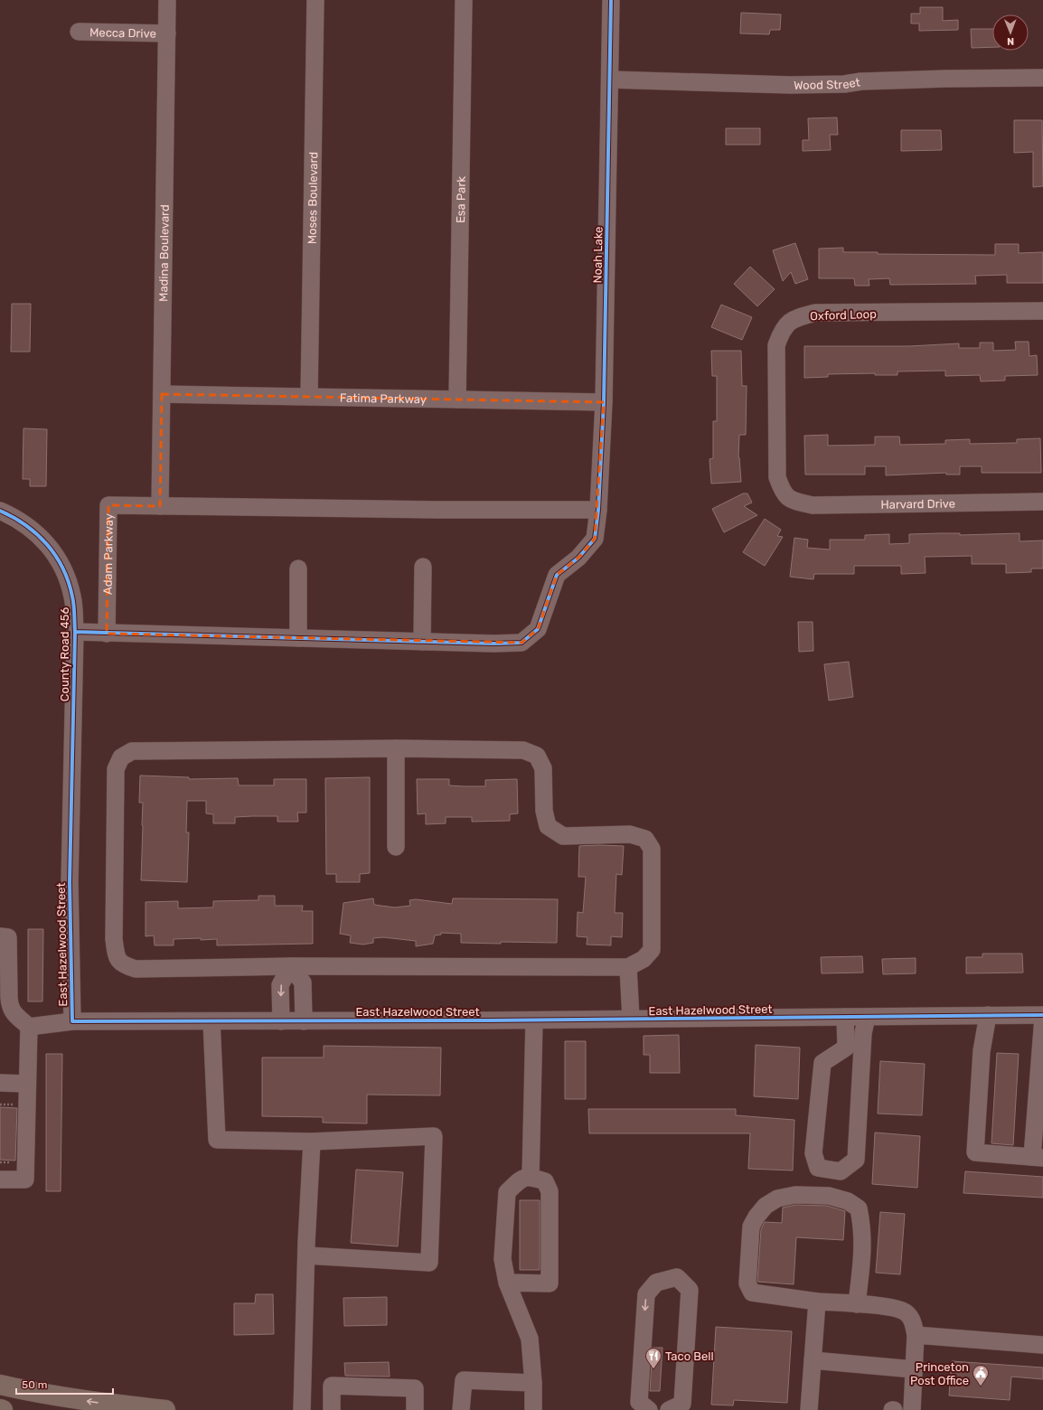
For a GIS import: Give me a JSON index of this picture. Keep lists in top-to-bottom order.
{
  "streets": {
    "street": [
      "Mecca Drive",
      "Wood Street",
      "Moses Boulevard",
      "Esa Park",
      "Madina Boulevard",
      "Noah Lake",
      "Oxford Loop",
      "Fatima Parkway",
      "Harvard Drive",
      "Adam Parkway",
      "County Road 456",
      "East Hazelwood Street"
    ]
  },
  "crossings": [
    ["Mecca Drive", "Madina Boulevard"],
    ["Wood Street", "Noah Lake"],
    ["Moses Boulevard", "Fatima Parkway"],
    ["Esa Park", "Fatima Parkway"],
    ["Madina Boulevard", "Fatima Parkway"],
    ["Madina Boulevard", "Adam Parkway"],
    ["Noah Lake", "Fatima Parkway"],
    ["Noah Lake", "Adam Parkway"],
    ["Noah Lake", "County Road 456"],
    ["Oxford Loop", "Harvard Drive"],
    ["County Road 456", "East Hazelwood Street"]
  ],
  "places": {
    "restaurant": ["Taco Bell"],
    "public building": ["Princeton Post Office"]
  },
  "scale_bar": "50 m",
  "north": "bottom"
}
